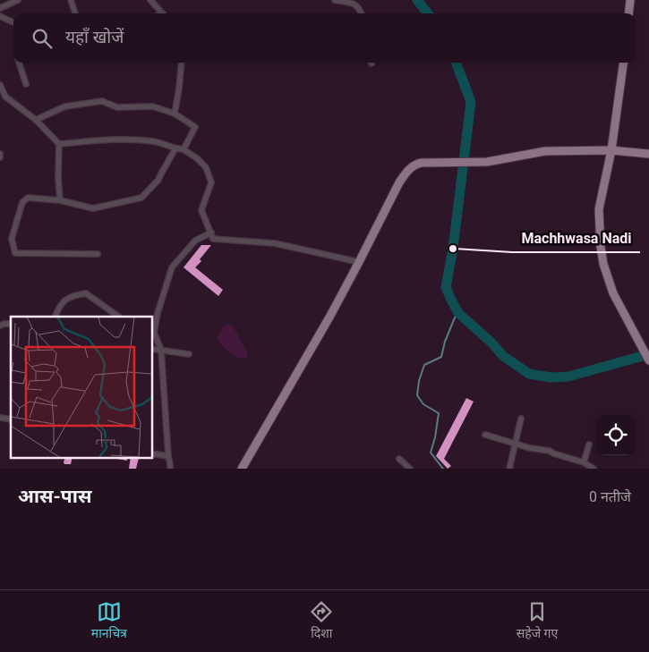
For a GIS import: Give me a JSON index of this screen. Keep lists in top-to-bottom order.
{
  "places": ["Machhwasa Nadi"],
  "page": {
    "search": "यहाँ खोजें",
    "heading": ["आस-पास", "0 नतीजे"],
    "nav": ["मानचित्र", "दिशा", "सहेजे गए"]
  }
}
